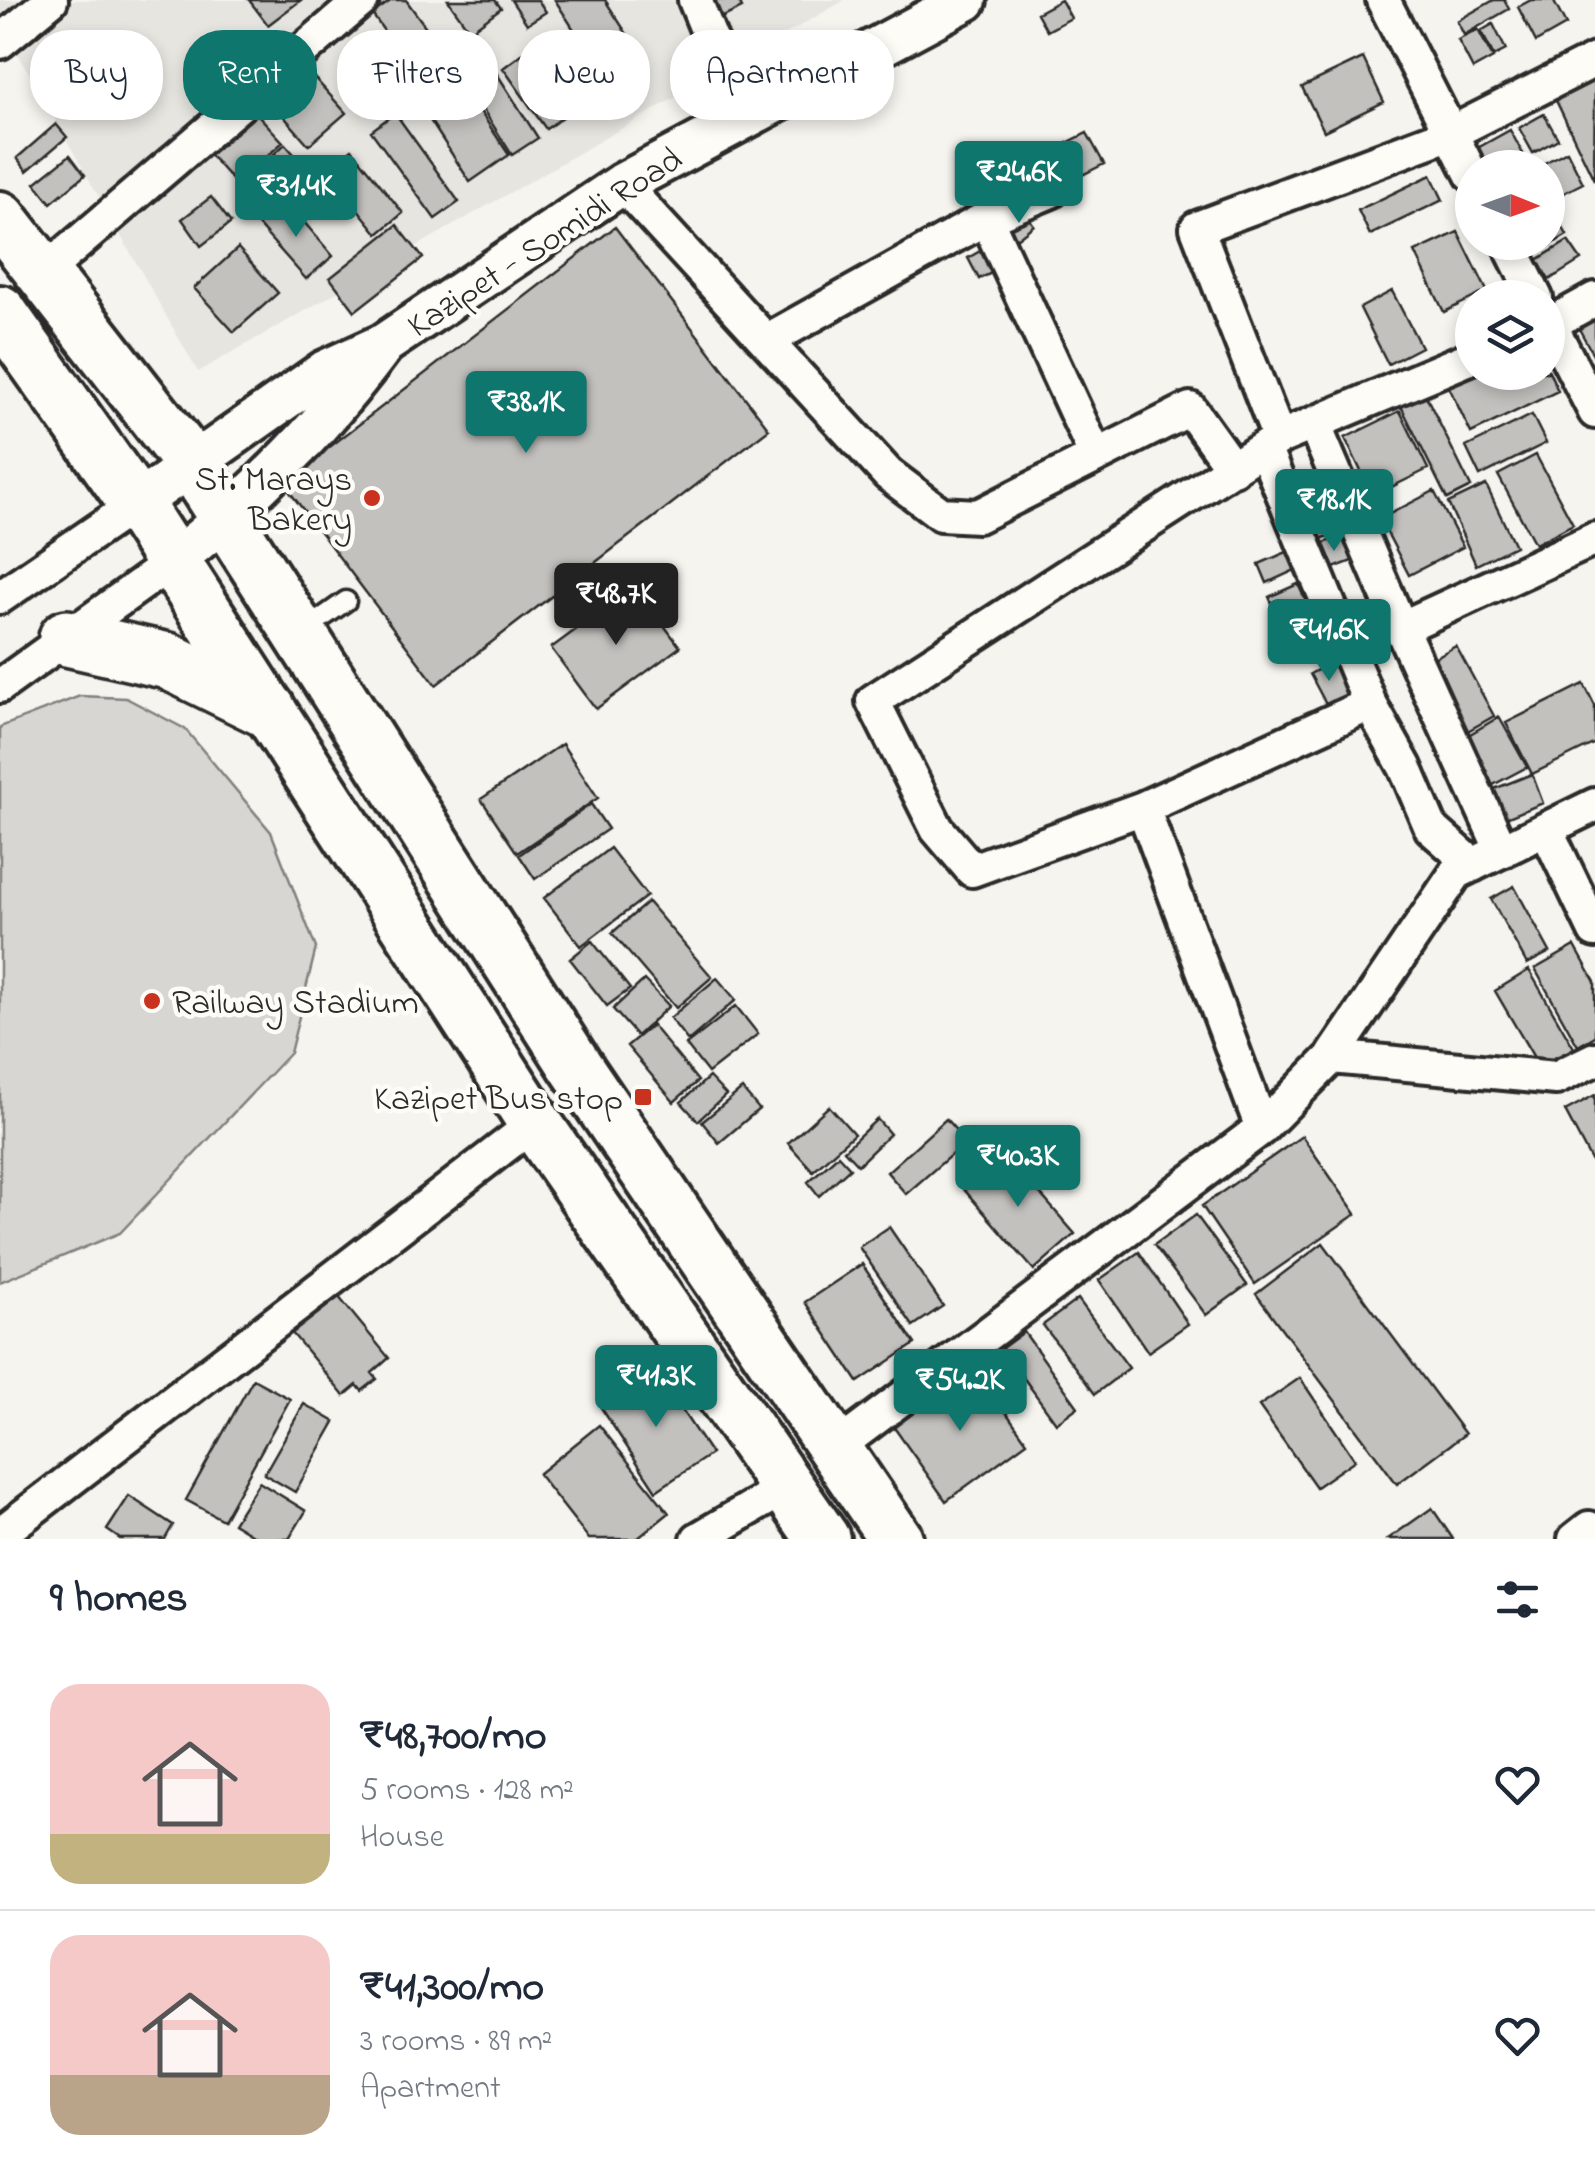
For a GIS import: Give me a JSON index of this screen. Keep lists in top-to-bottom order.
{
  "streets": {
    "street": ["Kazipet - Somidi Road"]
  },
  "places": {
    "other": ["St. Marays Bakery", "Railway Stadium"],
    "transit": ["Kazipet Bus stop"]
  },
  "north": "right",
  "page": {
    "chip": [
      "Buy",
      "Rent",
      "Filters",
      "New",
      "Apartment"
    ],
    "price": [
      "₹24.6K",
      "₹31.4K",
      "₹38.1K",
      "₹18.1K",
      "₹48.7K",
      "₹41.6K",
      "₹40.3K",
      "₹41.3K",
      "₹54.2K"
    ],
    "heading": "9 homes",
    "list": [
      {
        "name": "₹48,700/mo",
        "note": "5 rooms · 128 m² · House"
      },
      {
        "name": "₹41,300/mo",
        "note": "3 rooms · 89 m² · Apartment"
      }
    ]
  }
}
